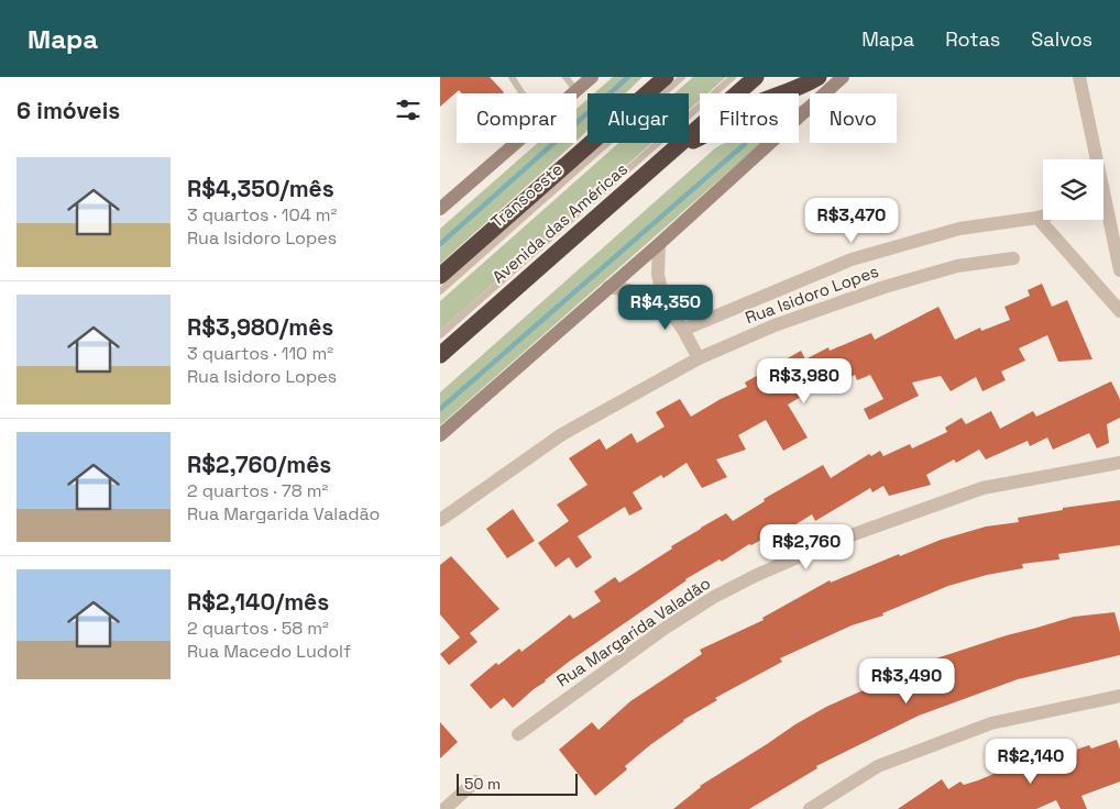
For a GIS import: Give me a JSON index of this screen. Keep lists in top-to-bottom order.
{
  "streets": {
    "highway": ["Avenida das Américas"],
    "street": ["Rua Isidoro Lopes", "Rua Margarida Valadão"],
    "lane": ["Transoeste"]
  },
  "scale_bar": "50 m",
  "page": {
    "header": "Mapa",
    "nav": ["Mapa", "Rotas", "Salvos"],
    "heading": "6 imóveis",
    "chip": [
      "Comprar",
      "Alugar",
      "Filtros",
      "Novo"
    ],
    "list": [
      {
        "name": "R$4,350/mês",
        "note": "3 quartos · 104 m² · Rua Isidoro Lopes"
      },
      {
        "name": "R$3,980/mês",
        "note": "3 quartos · 110 m² · Rua Isidoro Lopes"
      },
      {
        "name": "R$2,760/mês",
        "note": "2 quartos · 78 m² · Rua Margarida Valadão"
      },
      {
        "name": "R$2,140/mês",
        "note": "2 quartos · 58 m² · Rua Macedo Ludolf"
      }
    ],
    "price": [
      "R$3,470",
      "R$4,350",
      "R$3,980",
      "R$2,760",
      "R$3,490",
      "R$2,140"
    ],
    "scale": "50 m"
  }
}
